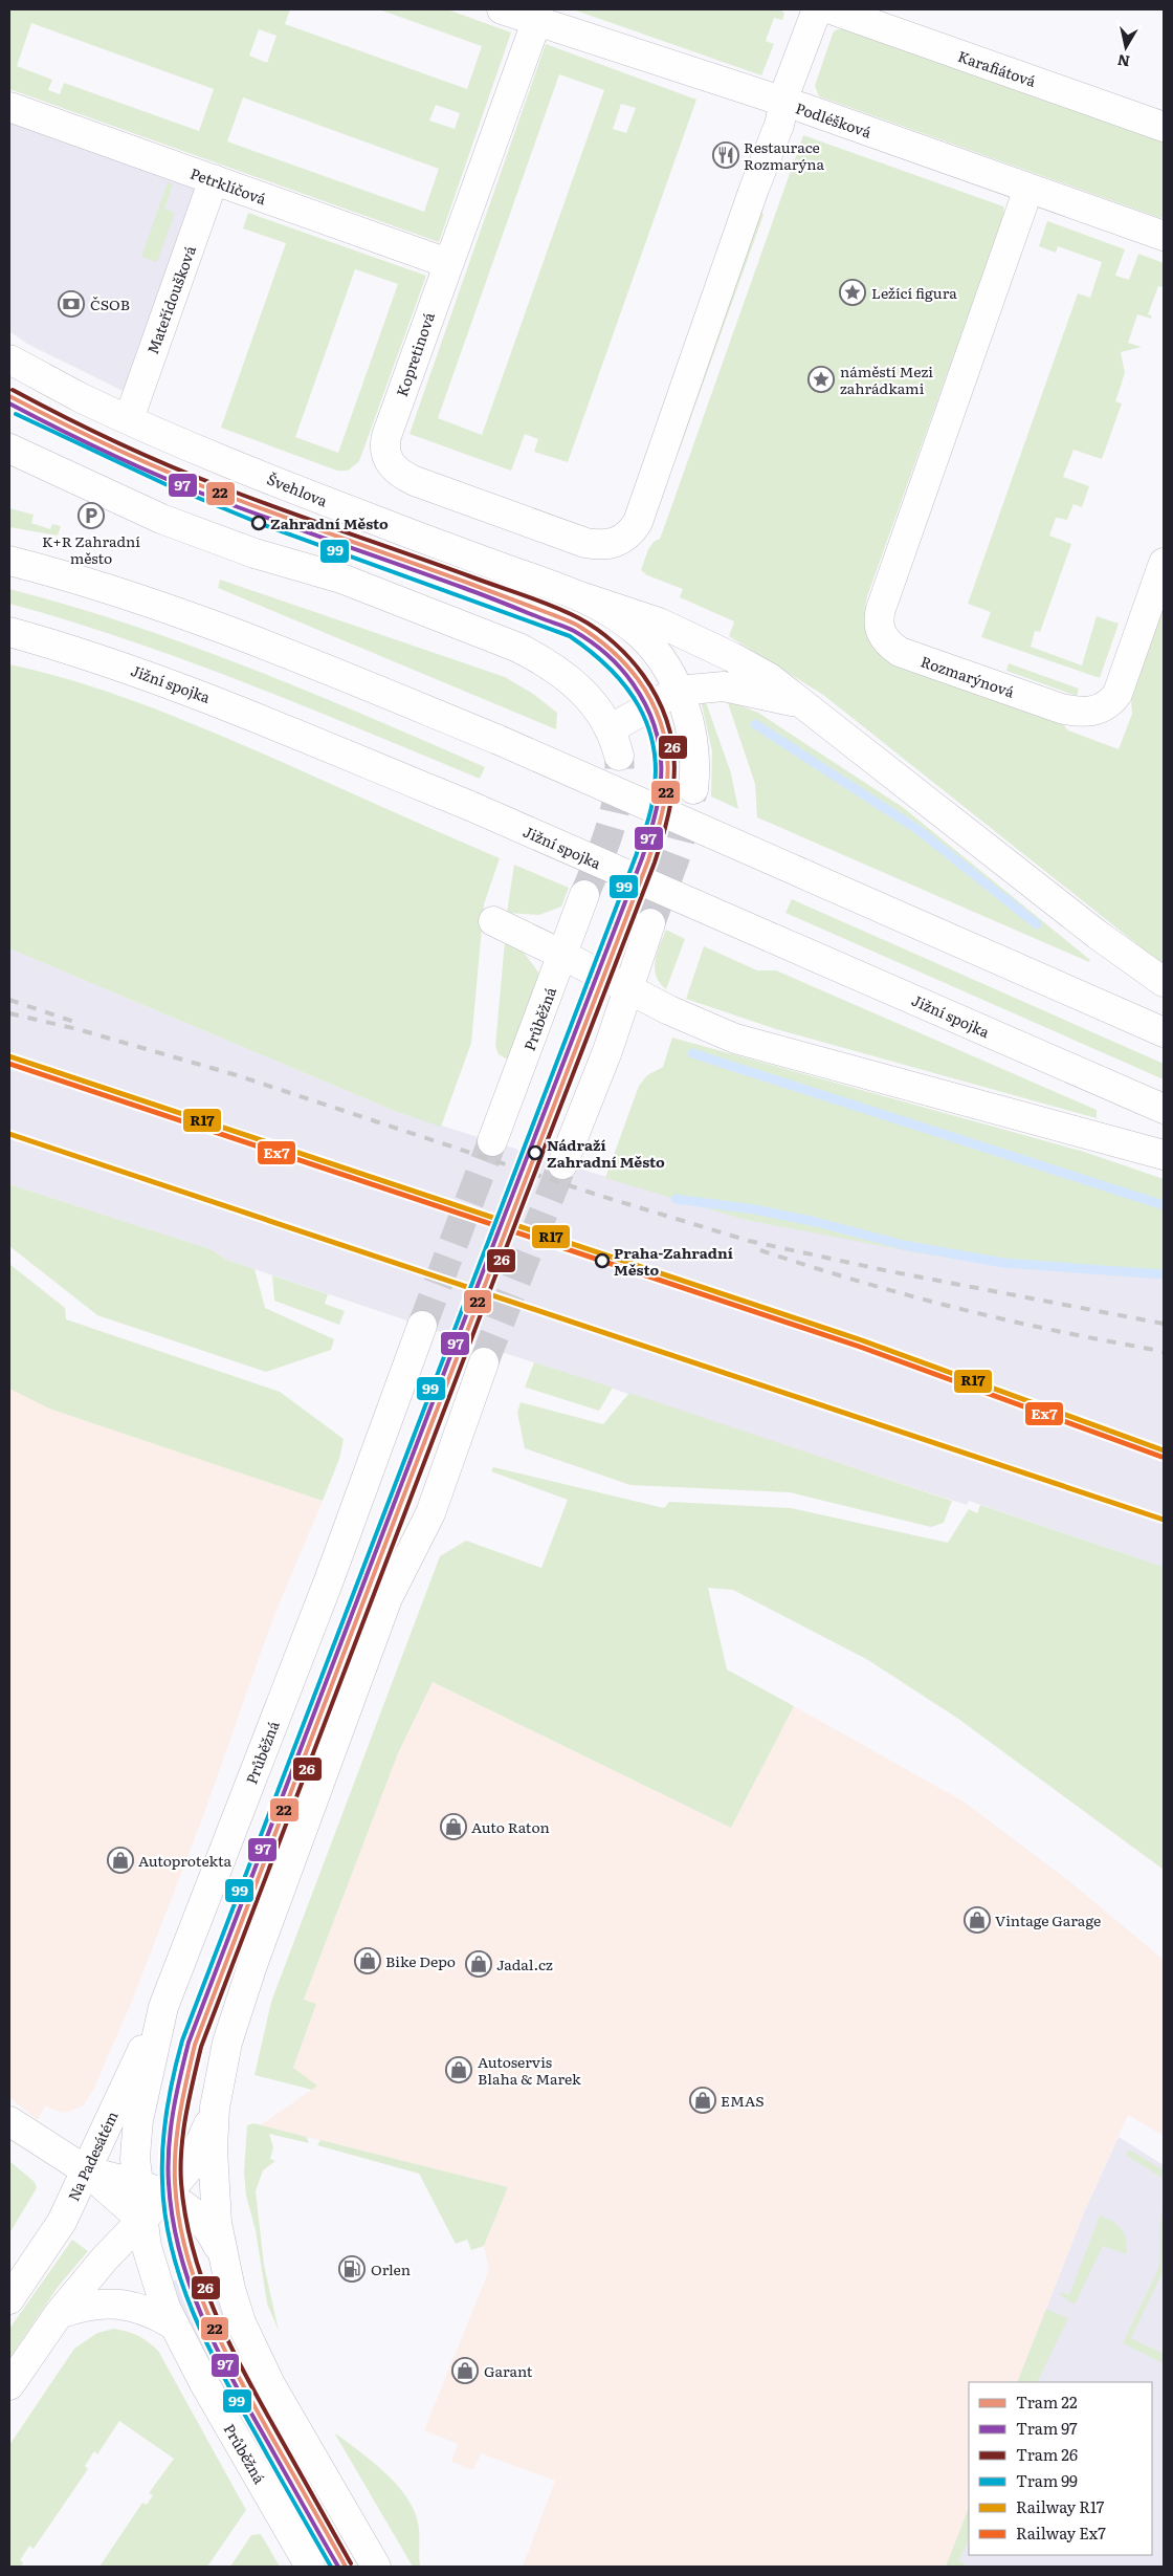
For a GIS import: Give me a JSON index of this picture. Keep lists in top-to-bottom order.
{
  "streets": {
    "main road": [
      "Karafiátová",
      "Podléšková",
      "Petrklíčová",
      "Mateřídoušková",
      "Kopretinová",
      "Švehlova",
      "Rozmarýnová",
      "Jižní spojka",
      "Průběžná",
      "Na Padesátém"
    ]
  },
  "crossings": [
    ["Podléšková", "Kopretinová"],
    ["Podléšková", "Rozmarýnová"],
    ["Petrklíčová", "Mateřídoušková"],
    ["Petrklíčová", "Kopretinová"],
    ["Mateřídoušková", "Švehlova"],
    ["Průběžná", "Na Padesátém"]
  ],
  "places": {
    "restaurant": ["Restaurace Rozmarýna"],
    "place": ["Ležící figura", "náměstí Mezi zahrádkami"],
    "bank": ["ČSOB"],
    "parking": ["K+R Zahradní město"],
    "other": ["Zahradní Město", "Nádraží Zahradní Město", "Praha-Zahradní Město"],
    "shop": [
      "Auto Raton",
      "Autoprotekta",
      "Vintage Garage",
      "Bike Depo",
      "Jadal.cz",
      "Autoservis Blaha & Marek",
      "EMAS",
      "Garant"
    ],
    "fuel station": ["Orlen"]
  },
  "lines": [
    "tram line 26",
    "tram line 22",
    "tram line 97",
    "tram line 99",
    "rail line R17",
    "rail line Ex7"
  ],
  "legend": [
    "Tram 22",
    "Tram 97",
    "Tram 26",
    "Tram 99",
    "Railway R17",
    "Railway Ex7"
  ],
  "north": "bottom"
}
